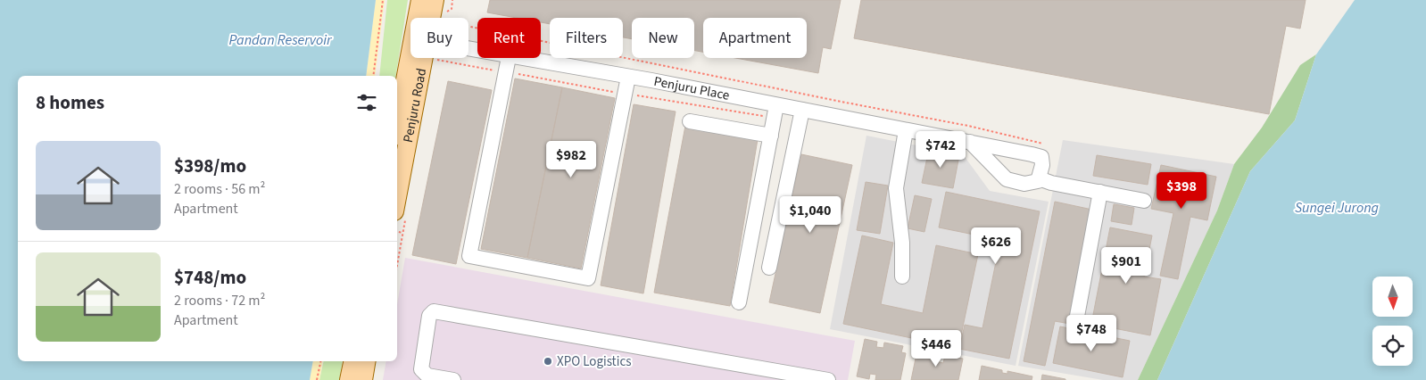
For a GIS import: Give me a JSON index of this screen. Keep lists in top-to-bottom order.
{
  "streets": {
    "main road": ["Penjuru Road"],
    "street": ["Penjuru Place"]
  },
  "water": ["Pandan Reservoir", "Sungei Jurong"],
  "places": ["XPO Logistics"],
  "north": "bottom",
  "page": {
    "chip": [
      "Buy",
      "Rent",
      "Filters",
      "New",
      "Apartment"
    ],
    "heading": "8 homes",
    "list": [
      {
        "name": "$398/mo",
        "note": "2 rooms · 56 m² · Apartment"
      },
      {
        "name": "$748/mo",
        "note": "2 rooms · 72 m² · Apartment"
      }
    ],
    "price": [
      "$742",
      "$982",
      "$398",
      "$1,040",
      "$626",
      "$901",
      "$748",
      "$446"
    ]
  }
}
